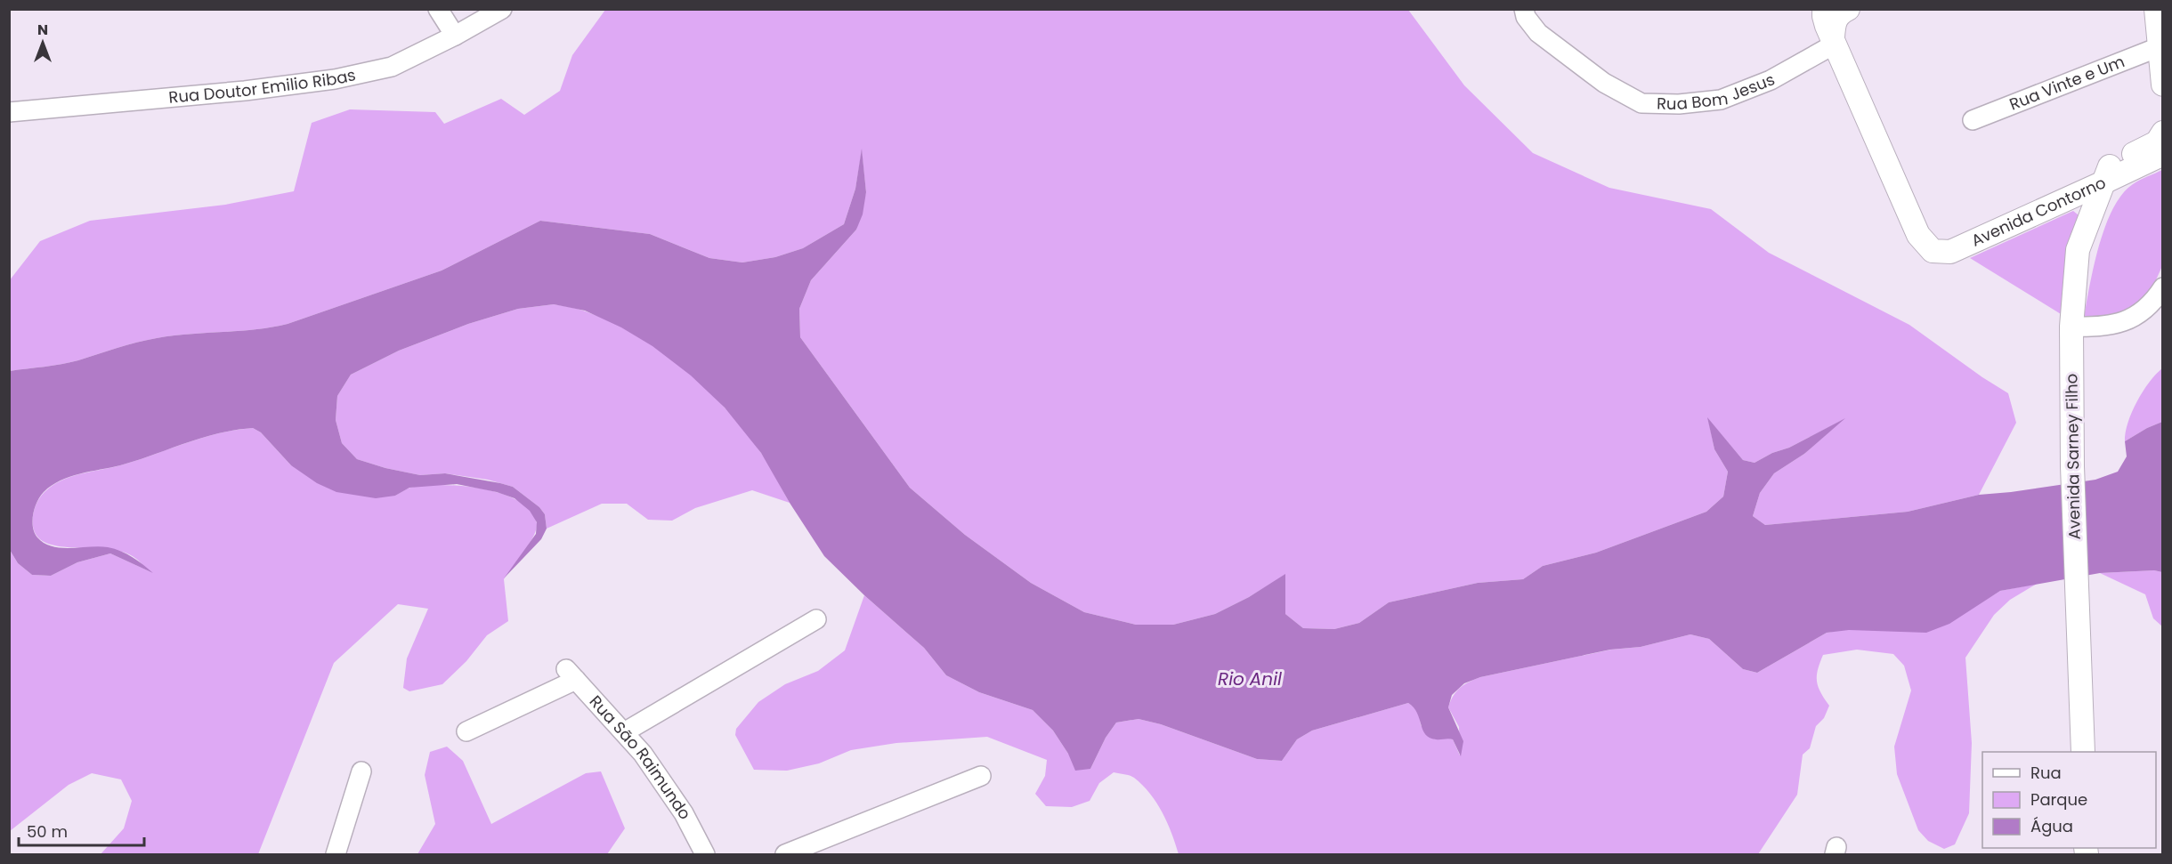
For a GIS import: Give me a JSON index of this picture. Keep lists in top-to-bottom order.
{
  "streets": {
    "street": [
      "Rua Vinte e Um",
      "Rua Doutor Emilio Ribas",
      "Rua Bom Jesus",
      "Avenida Contorno",
      "Avenida Sarney Filho",
      "Rua São Raimundo"
    ]
  },
  "crossings": [
    ["Rua Bom Jesus", "Avenida Contorno"],
    ["Avenida Contorno", "Avenida Sarney Filho"]
  ],
  "water": ["Rio Anil"],
  "legend": ["Rua", "Parque", "Água"],
  "scale_bar": "50 m",
  "north": "top"
}
